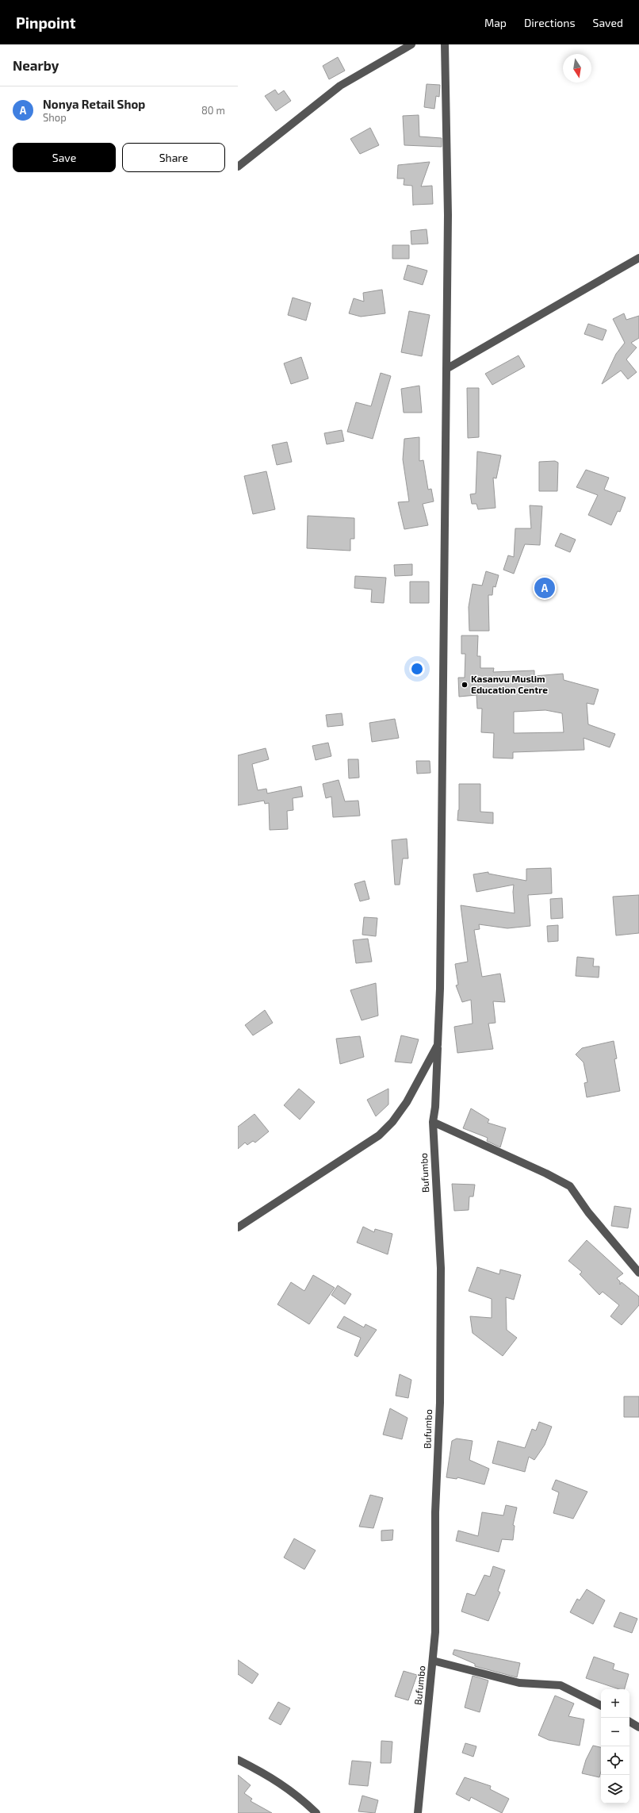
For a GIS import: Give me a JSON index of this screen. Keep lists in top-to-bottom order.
{
  "streets": {
    "street": ["Bufumbo"]
  },
  "places": ["Kasanvu Muslim Education Centre"],
  "north": "bottom",
  "page": {
    "header": "Pinpoint",
    "nav": ["Map", "Directions", "Saved"],
    "heading": "Nearby",
    "list": [
      {
        "mark": "A",
        "name": "Nonya Retail Shop",
        "note": "Shop",
        "value": "80 m"
      }
    ],
    "buttons": ["Save", "Share"],
    "pins": "A",
    "map_buttons": ["+", "−"]
  }
}
